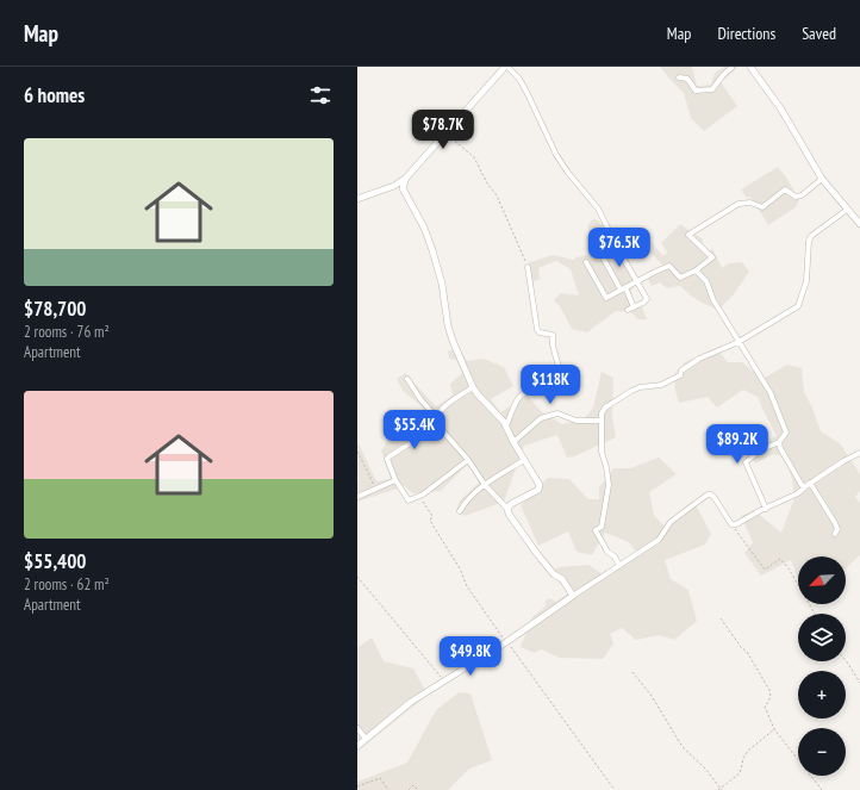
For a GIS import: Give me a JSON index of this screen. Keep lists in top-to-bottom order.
{
  "north": "bottom left",
  "page": {
    "header": "Map",
    "nav": ["Map", "Directions", "Saved"],
    "heading": "6 homes",
    "price": [
      "$78.7K",
      "$76.5K",
      "$118K",
      "$55.4K",
      "$89.2K",
      "$49.8K"
    ],
    "list": [
      {
        "name": "$78,700",
        "note": "2 rooms · 76 m² · Apartment"
      },
      {
        "name": "$55,400",
        "note": "2 rooms · 62 m² · Apartment"
      }
    ],
    "map_buttons": ["+", "−"]
  }
}
